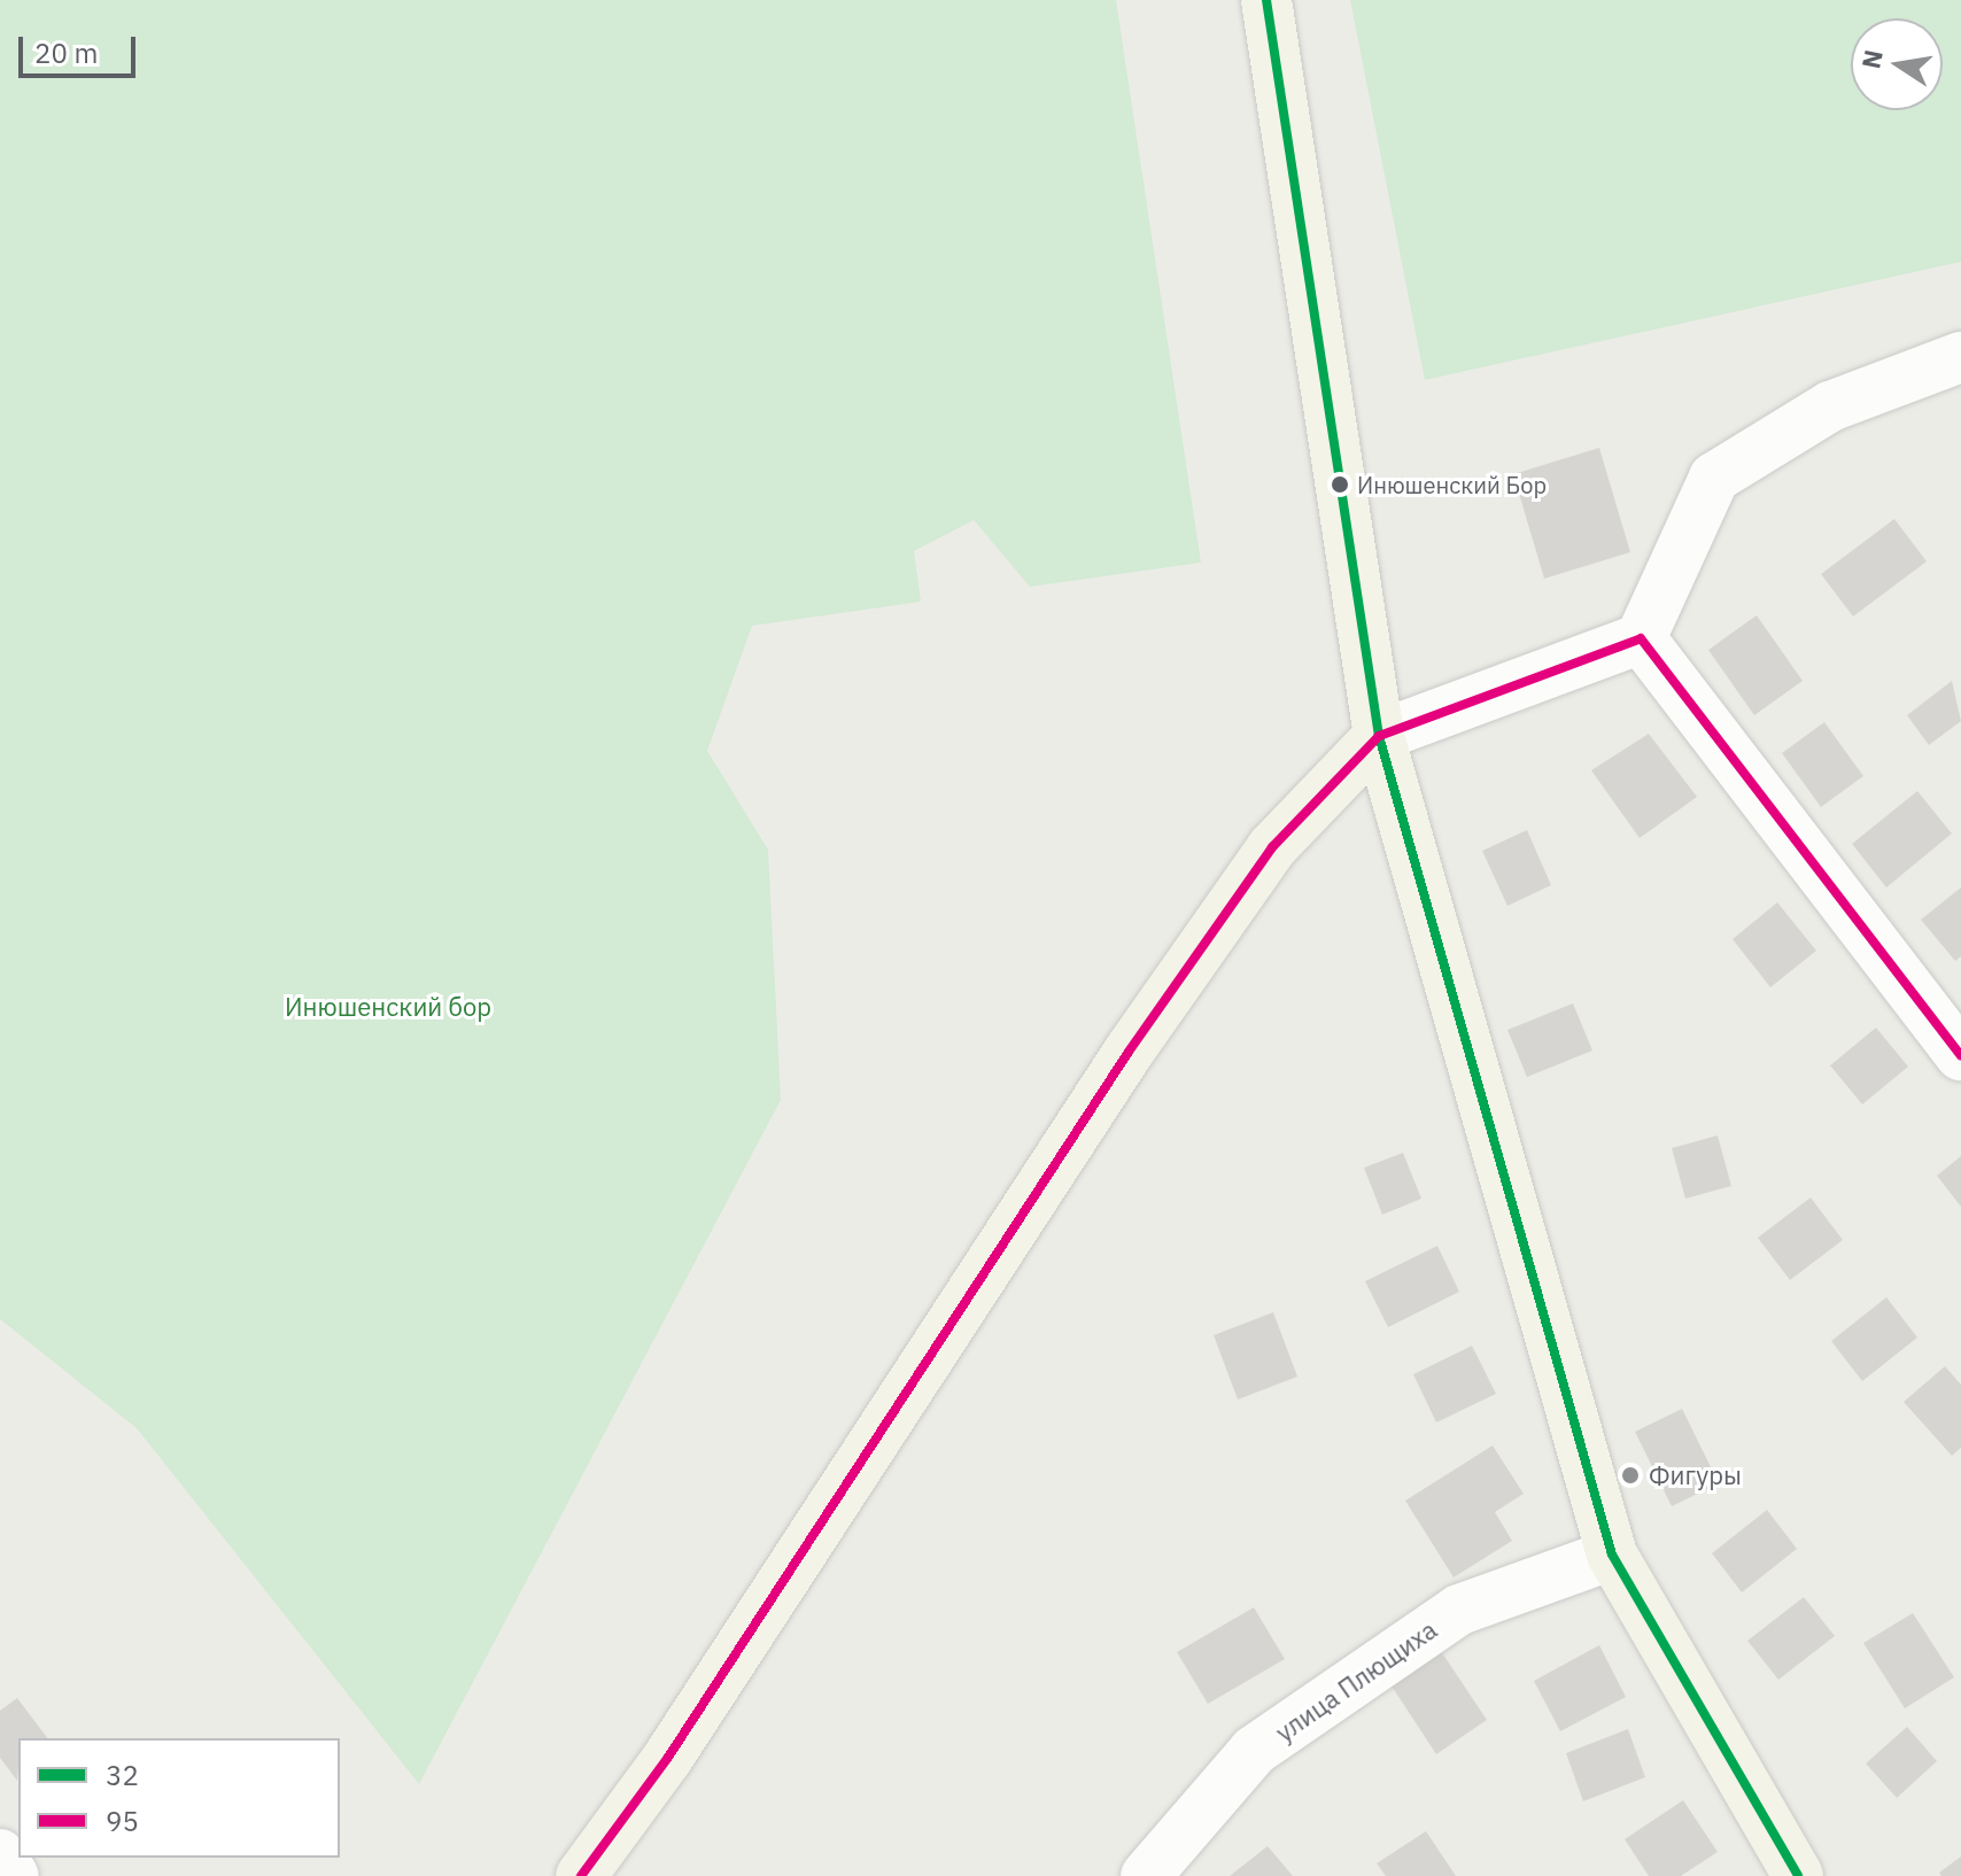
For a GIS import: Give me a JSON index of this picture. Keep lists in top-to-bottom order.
{
  "streets": {
    "street": ["улица Плющиха"]
  },
  "parks": ["Инюшенский бор"],
  "places": ["Инюшенский Бор", "Фигуры"],
  "lines": ["transit line 32", "transit line 95"],
  "legend": ["32", "95"],
  "scale_bar": "20 m",
  "north": "left"
}
